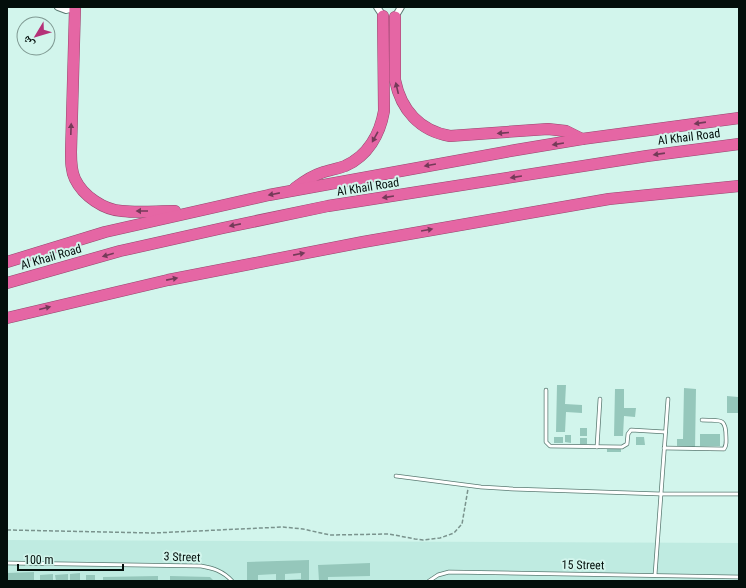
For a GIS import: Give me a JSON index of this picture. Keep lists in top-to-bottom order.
{
  "streets": {
    "highway": ["Al Khail Road"],
    "lane": ["3 Street", "15 Street"]
  },
  "scale_bar": "100 m",
  "north": "bottom left"
}
